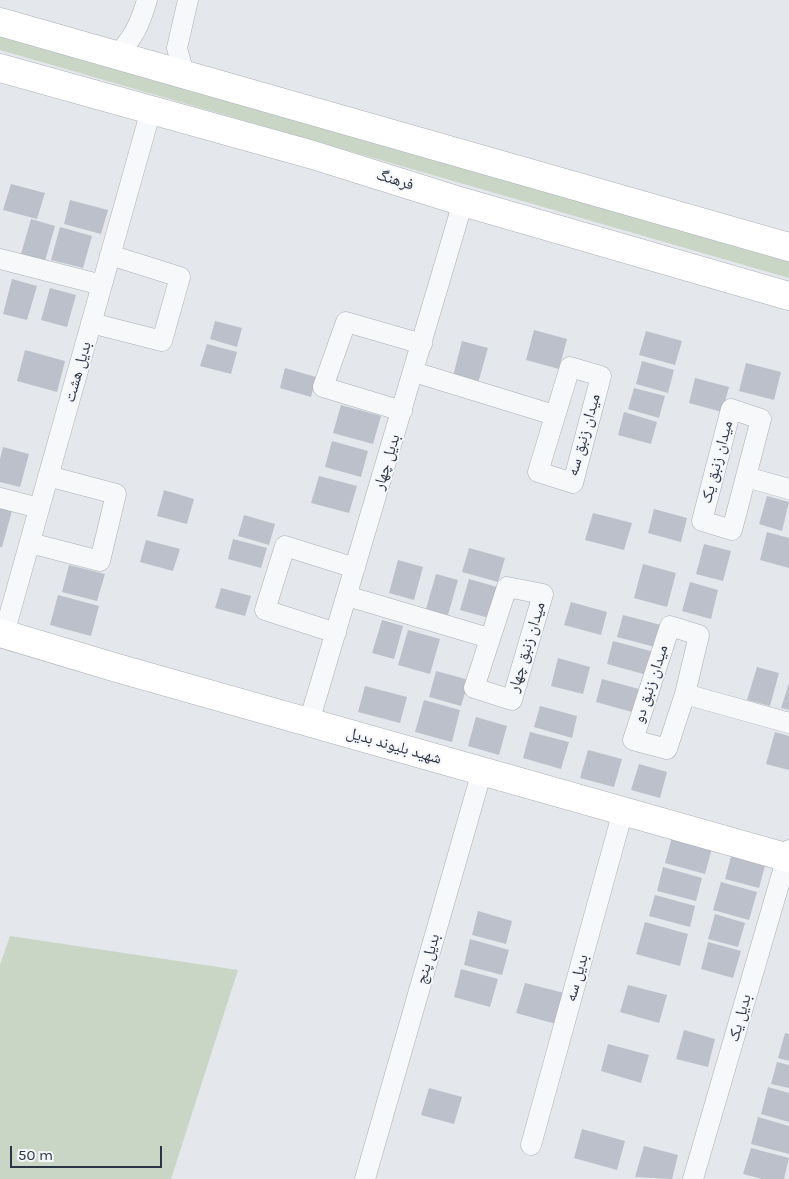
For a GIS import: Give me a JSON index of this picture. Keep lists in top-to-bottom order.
{
  "streets": {
    "main road": ["فرهنگ", "شهید بلیوند بدیل"],
    "street": [
      "بدیل هشت",
      "میدان زنبق سه",
      "بدیل چهار",
      "میدان زنبق یک",
      "میدان زنبق چهار",
      "میدان زنبق دو",
      "بدیل پنج",
      "بدیل سه",
      "بدیل یک"
    ]
  },
  "crossings": [
    ["فرهنگ", "بدیل هشت"],
    ["فرهنگ", "بدیل چهار"],
    ["بدیل هشت", "شهید بلیوند بدیل"],
    ["بدیل چهار", "شهید بلیوند بدیل"],
    ["شهید بلیوند بدیل", "بدیل پنج"],
    ["شهید بلیوند بدیل", "بدیل سه"],
    ["شهید بلیوند بدیل", "بدیل یک"]
  ],
  "scale_bar": "50 m"
}
